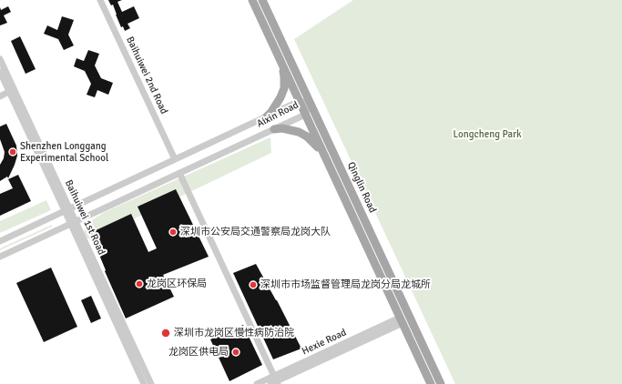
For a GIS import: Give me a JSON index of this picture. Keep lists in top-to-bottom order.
{
  "streets": {
    "main road": ["Qinglin Road"],
    "street": [
      "Baihuiwei 2nd Road",
      "Aixin Road",
      "Baihuiwei 1st Road",
      "Hexie Road"
    ]
  },
  "crossings": [
    ["Baihuiwei 2nd Road", "Aixin Road"],
    ["Aixin Road", "Qinglin Road"],
    ["Aixin Road", "Baihuiwei 1st Road"],
    ["Qinglin Road", "Hexie Road"]
  ],
  "parks": ["Longcheng Park"],
  "places": [
    "Shenzhen Longgang Experimental School",
    "深圳市公安局交通警察局龙岗大队",
    "龙岗区环保局",
    "深圳市市场监督管理局龙岗分局龙城所",
    "深圳市龙岗区慢性病防治院",
    "龙岗区供电局"
  ]
}
